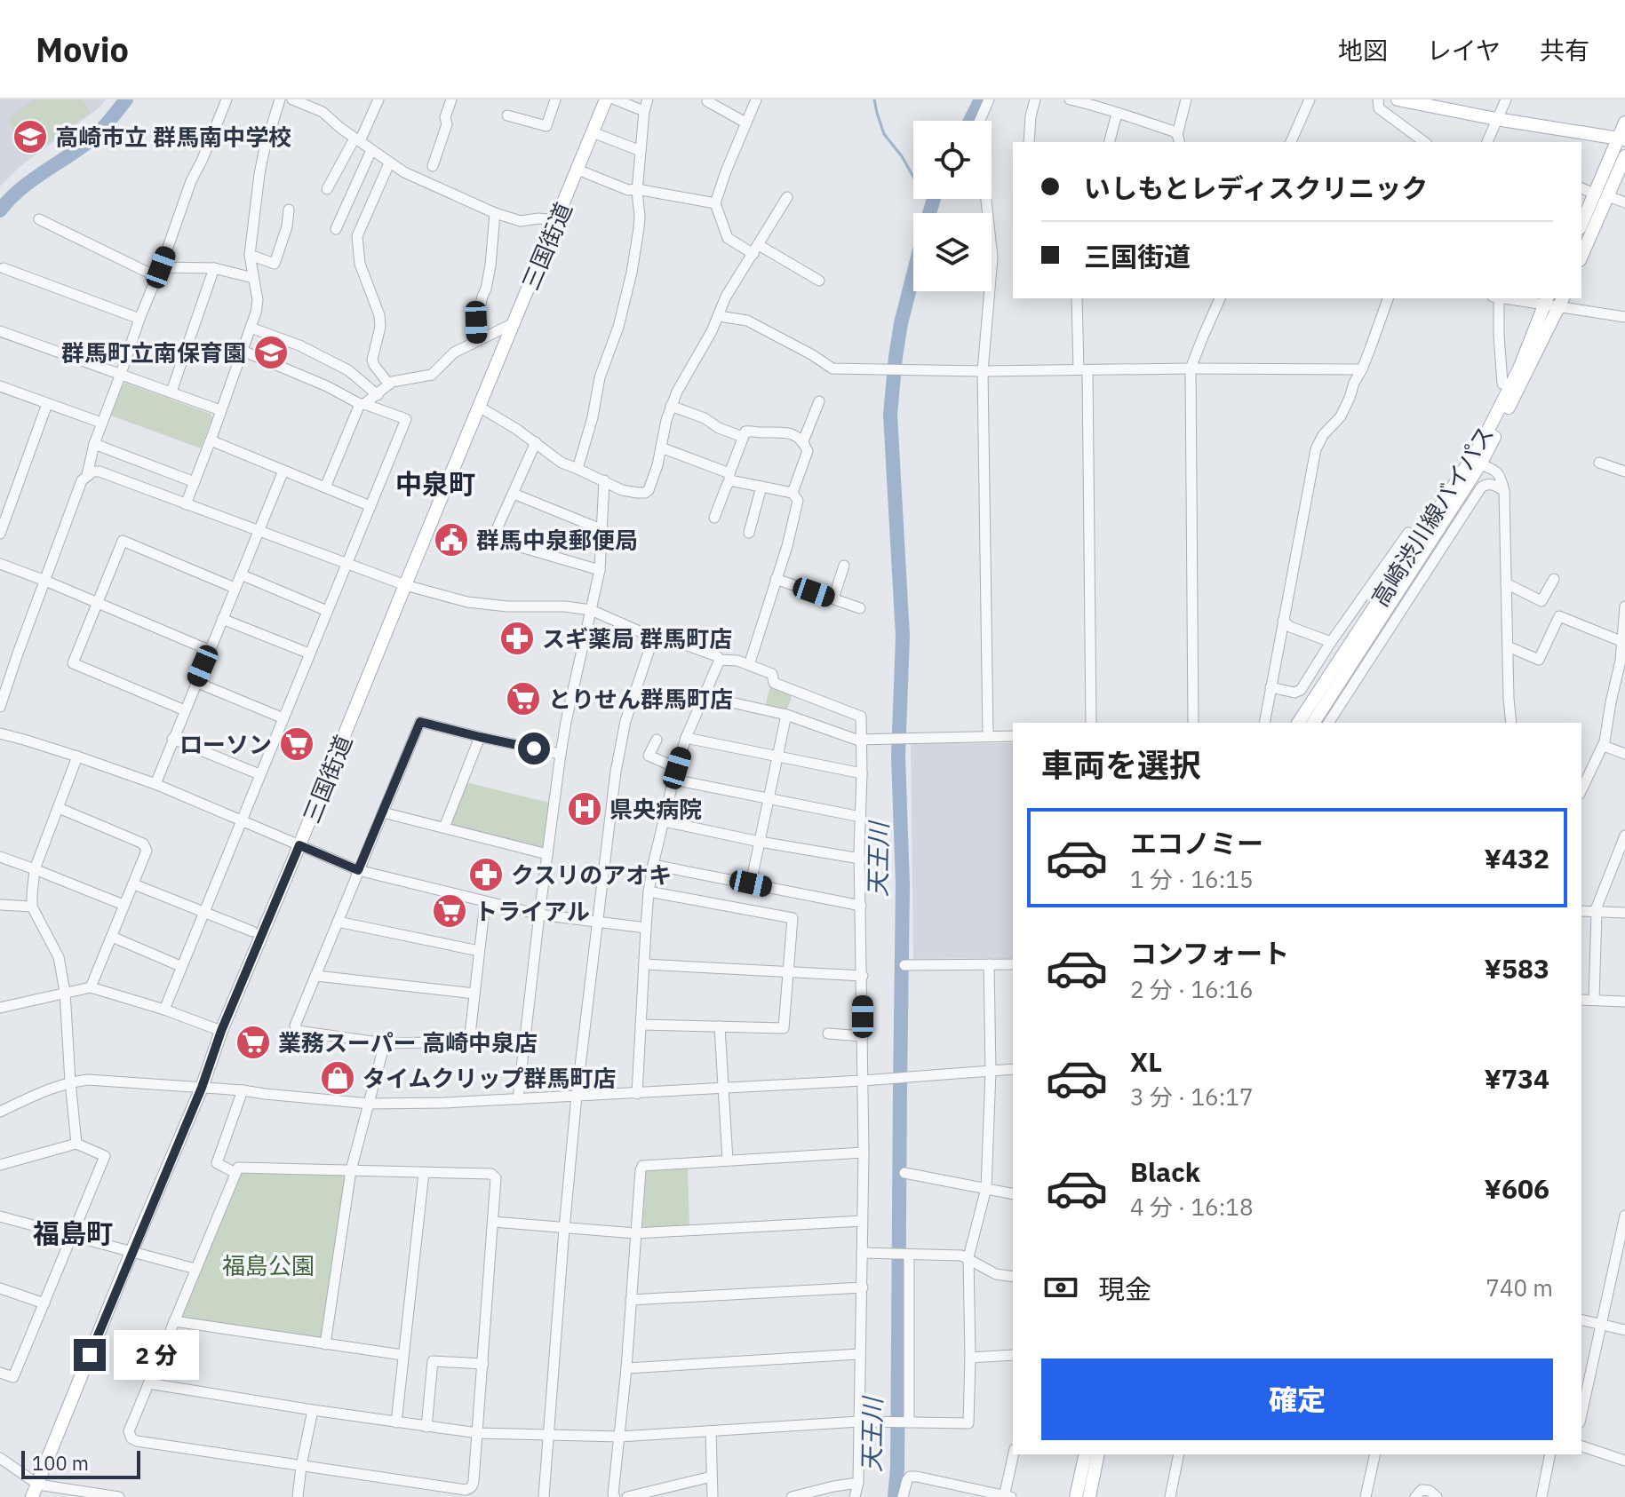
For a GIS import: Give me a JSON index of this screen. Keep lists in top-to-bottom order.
{
  "streets": {
    "main road": ["三国街道", "高崎渋川線バイパス"]
  },
  "districts": ["中泉町", "福島町"],
  "water": ["天王川"],
  "parks": ["福島公園"],
  "places": {
    "school or university": ["高崎市立 群馬南中学校", "群馬町立南保育園"],
    "public building": ["群馬中泉郵便局"],
    "pharmacy": ["スギ薬局 群馬町店", "クスリのアオキ"],
    "supermarket": [
      "とりせん群馬町店",
      "ローソン",
      "トライアル",
      "業務スーパー 高崎中泉店"
    ],
    "hospital": ["県央病院"],
    "shop": ["タイムクリップ群馬町店"]
  },
  "scale_bar": "100 m",
  "page": {
    "header": "Movio",
    "nav": ["地図", "レイヤ", "共有"],
    "banner": ["いしもとレディスクリニック", "三国街道"],
    "heading": "車両を選択",
    "list": [
      {
        "name": "エコノミー",
        "note": "1 分 · 16:15",
        "value": "¥432"
      },
      {
        "name": "コンフォート",
        "note": "2 分 · 16:16",
        "value": "¥583"
      },
      {
        "name": "XL",
        "note": "3 分 · 16:17",
        "value": "¥734"
      },
      {
        "name": "Black",
        "note": "4 分 · 16:18",
        "value": "¥606"
      }
    ],
    "pay": ["現金", "740 m"],
    "bubble": "2 分",
    "buttons": "確定",
    "scale": "100 m"
  }
}
